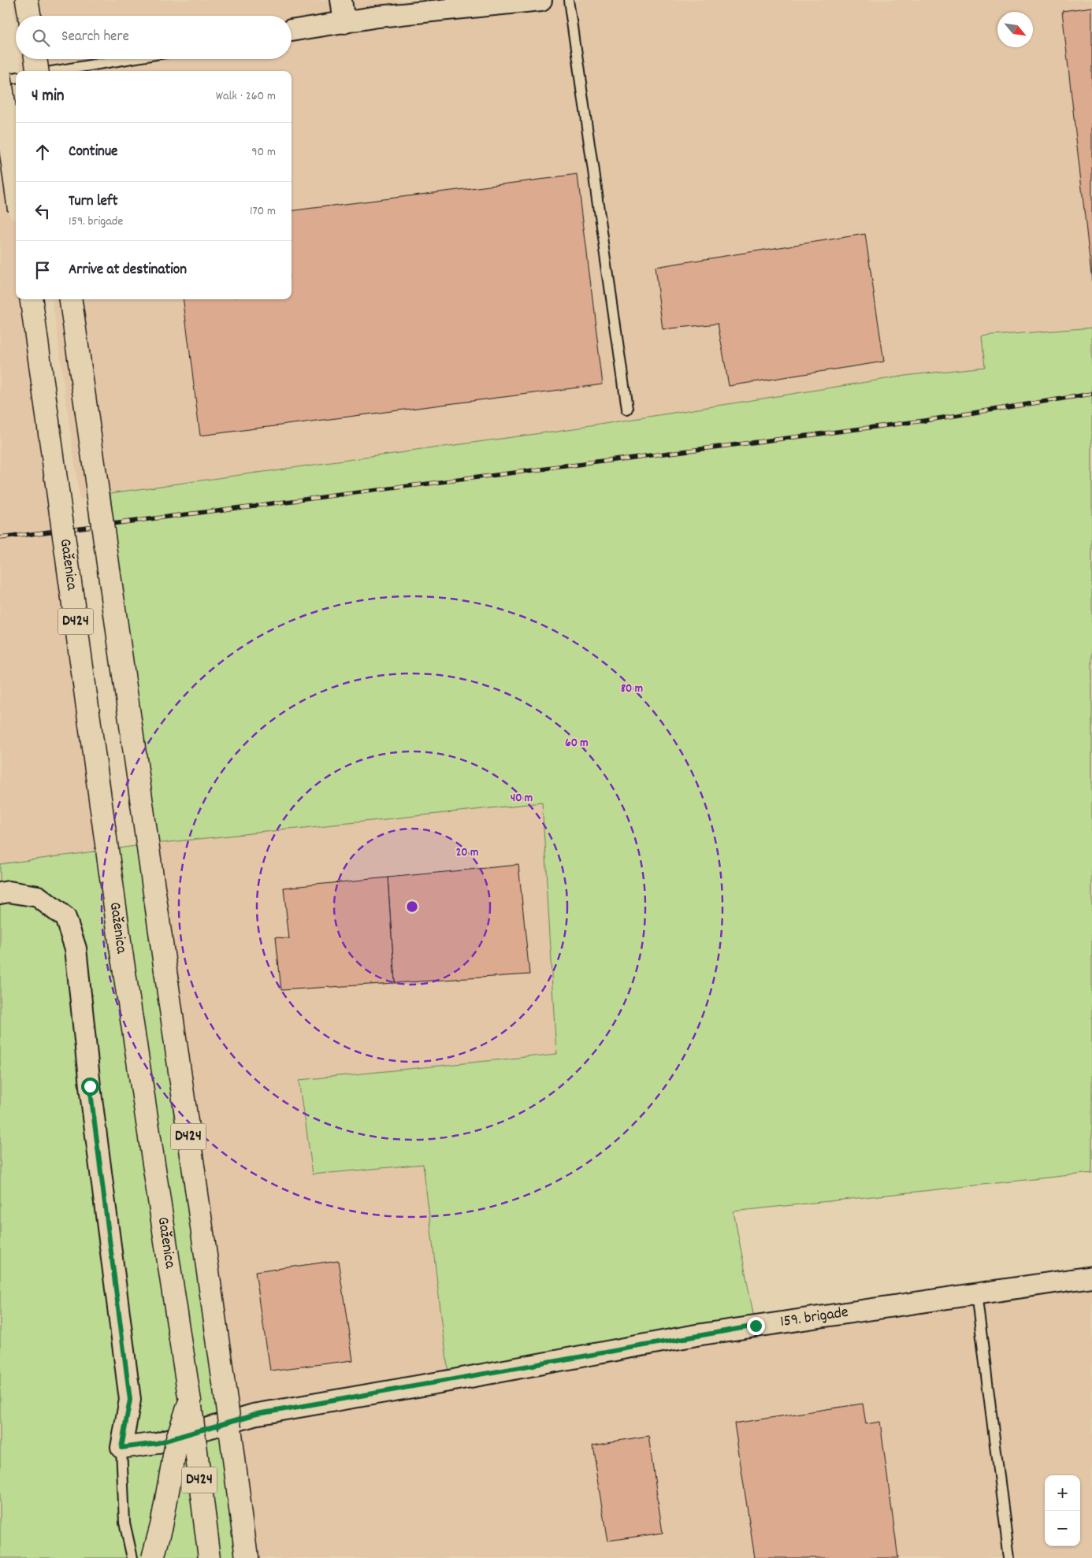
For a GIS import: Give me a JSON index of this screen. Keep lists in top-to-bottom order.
{
  "streets": {
    "highway": ["Gaženica", "D424"],
    "street": ["159. brigade"]
  },
  "north": "bottom right",
  "page": {
    "search": "Search here",
    "heading": ["4 min", "Walk · 260 m"],
    "list": [
      ["Continue", "90 m"],
      ["Turn left", "159. brigade", "170 m"],
      "Arrive at destination"
    ],
    "map_buttons": ["+", "−"]
  },
  "rings": [
    "80 m",
    "60 m",
    "40 m",
    "20 m"
  ]
}
